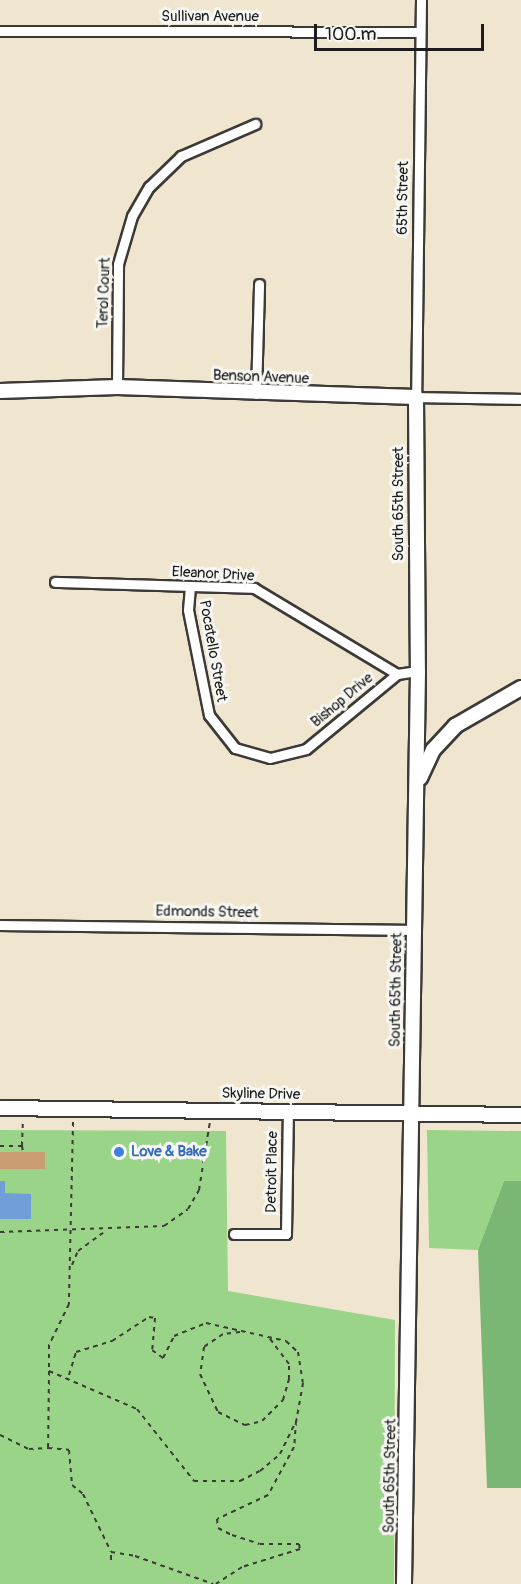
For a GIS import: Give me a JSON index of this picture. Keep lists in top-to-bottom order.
{
  "streets": {
    "street": [
      "Sullivan Avenue",
      "65th Street",
      "Terol Court",
      "Benson Avenue",
      "South 65th Street",
      "Eleanor Drive",
      "Pocatello Street",
      "Bishop Drive",
      "Edmonds Street",
      "Skyline Drive",
      "Detroit Place"
    ]
  },
  "crossings": [
    ["Sullivan Avenue", "65th Street"],
    ["65th Street", "Benson Avenue"],
    ["65th Street", "South 65th Street"],
    ["Terol Court", "Benson Avenue"],
    ["Benson Avenue", "South 65th Street"],
    ["South 65th Street", "Edmonds Street"],
    ["South 65th Street", "Skyline Drive"],
    ["Eleanor Drive", "Pocatello Street"],
    ["Eleanor Drive", "Bishop Drive"],
    ["Pocatello Street", "Bishop Drive"],
    ["Skyline Drive", "Detroit Place"]
  ],
  "places": ["Love & Bake"],
  "scale_bar": "100 m"
}
